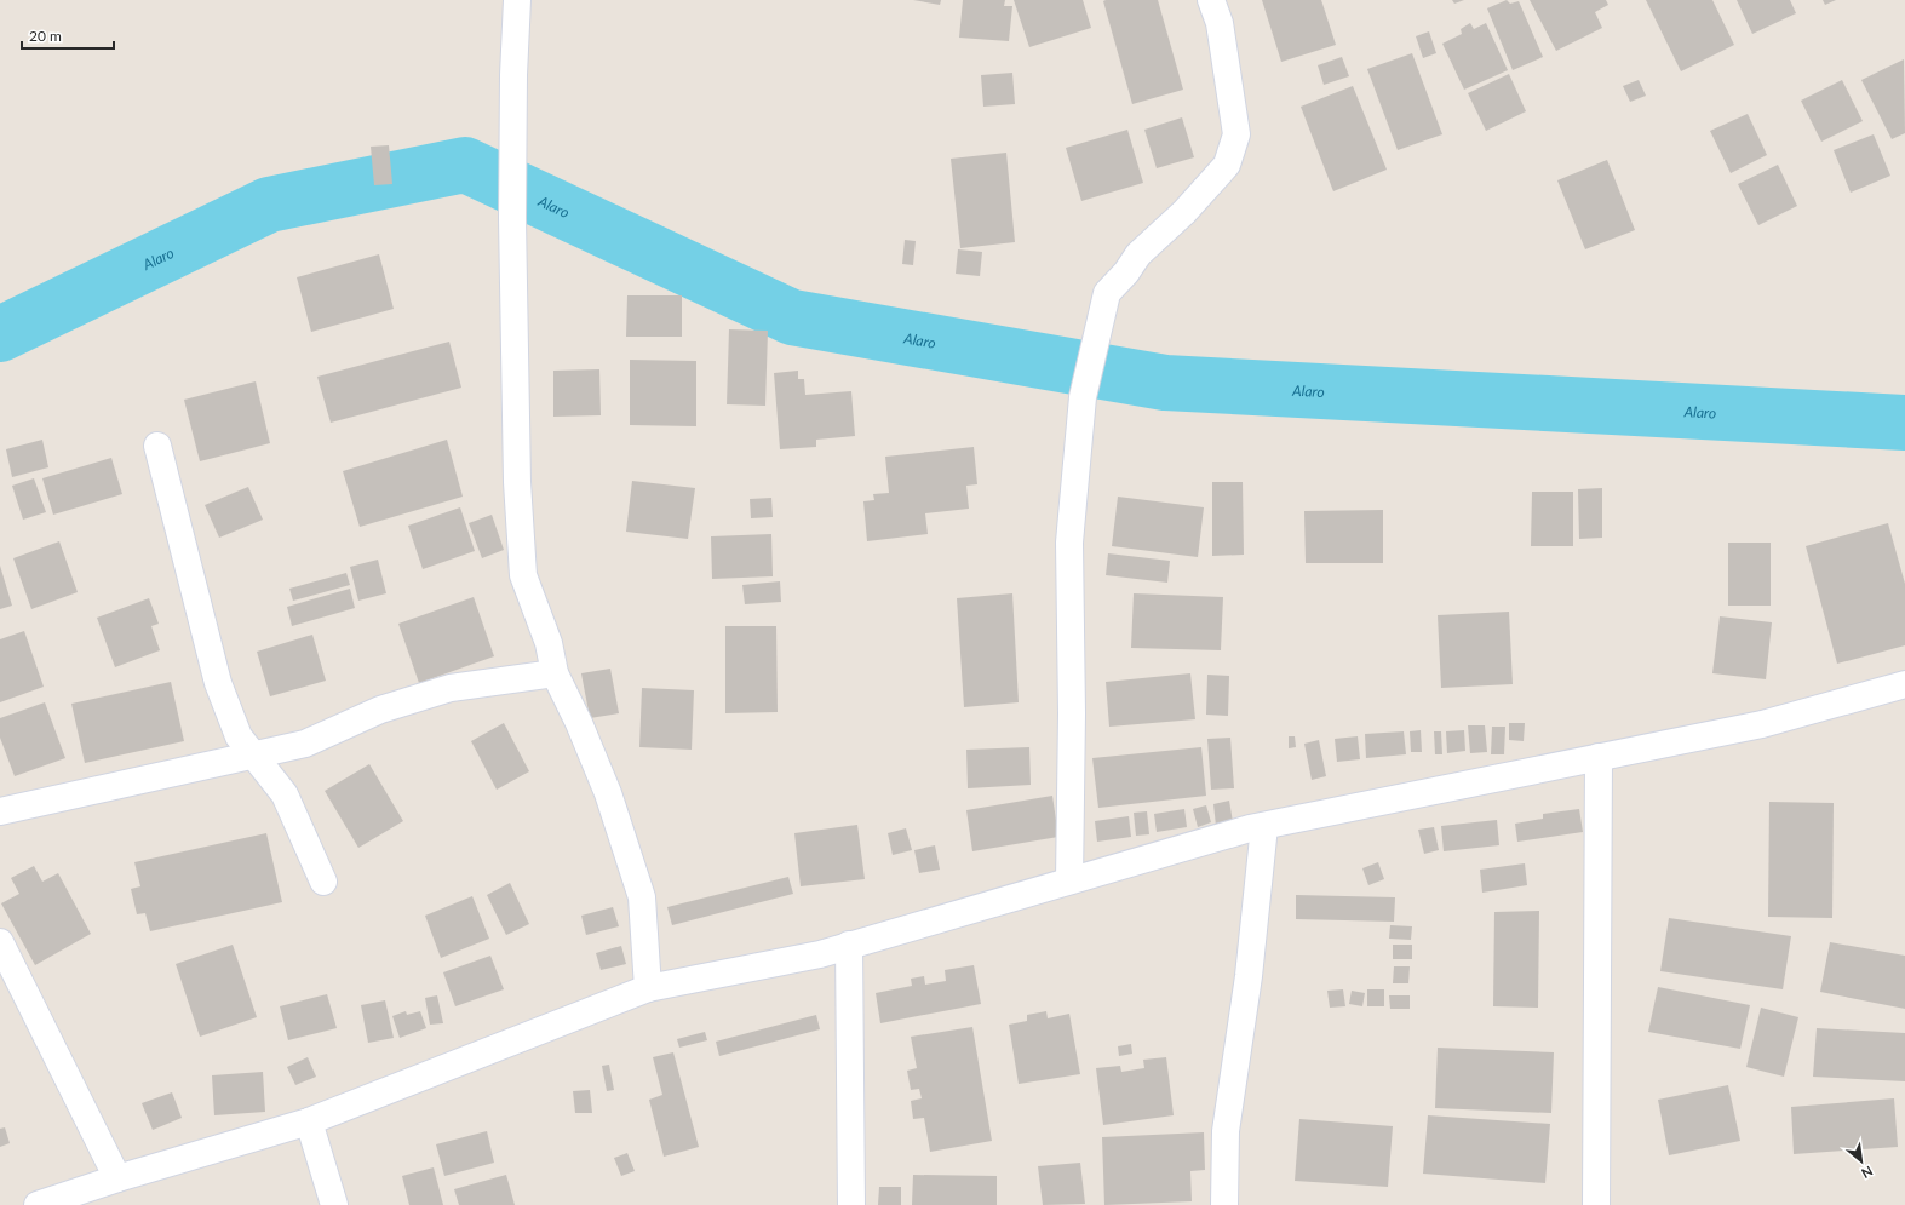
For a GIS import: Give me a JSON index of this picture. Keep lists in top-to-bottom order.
{
  "water": ["Alaro"],
  "scale_bar": "20 m",
  "north": "bottom right"
}
